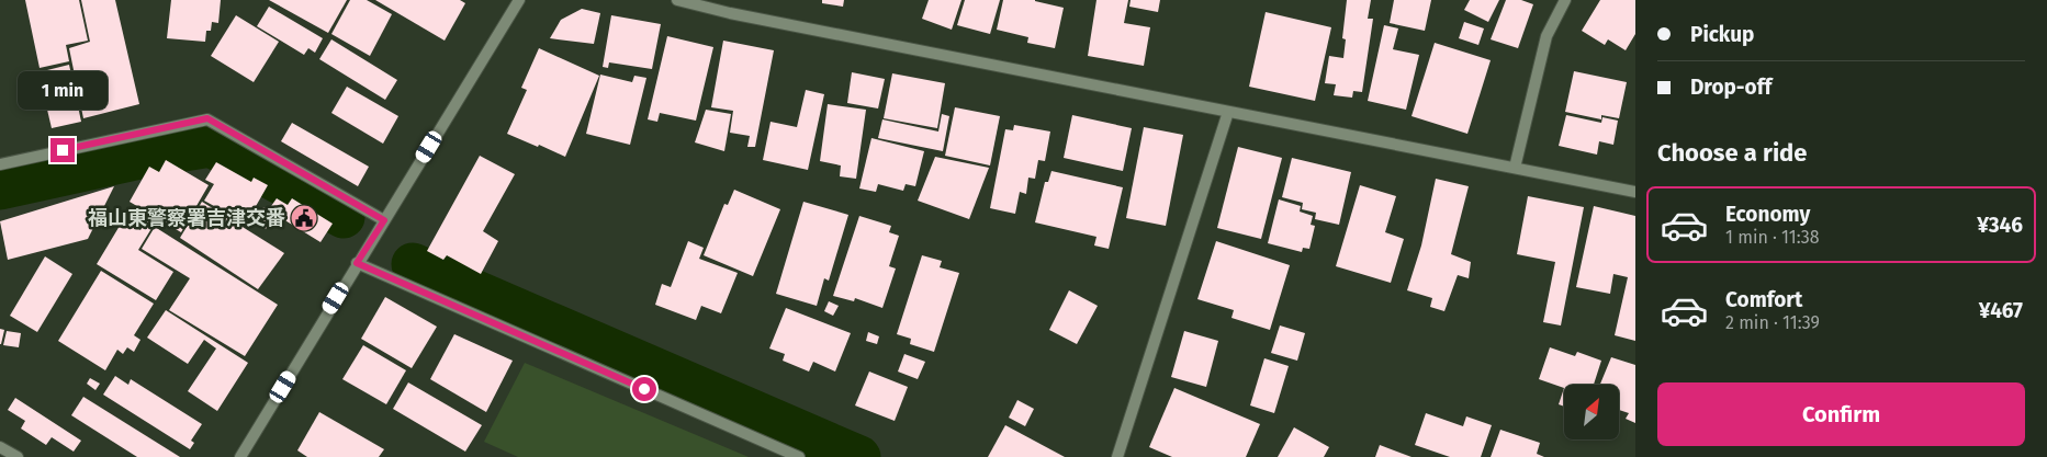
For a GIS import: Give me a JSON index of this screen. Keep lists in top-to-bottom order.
{
  "places": {
    "public building": ["福山東警察署吉津交番"]
  },
  "north": "top right",
  "page": {
    "banner": ["Pickup", "Drop-off"],
    "bubble": "1 min",
    "heading": "Choose a ride",
    "list": [
      {
        "name": "Economy",
        "note": "1 min · 11:38",
        "value": "¥346"
      },
      {
        "name": "Comfort",
        "note": "2 min · 11:39",
        "value": "¥467"
      }
    ],
    "buttons": "Confirm"
  }
}
